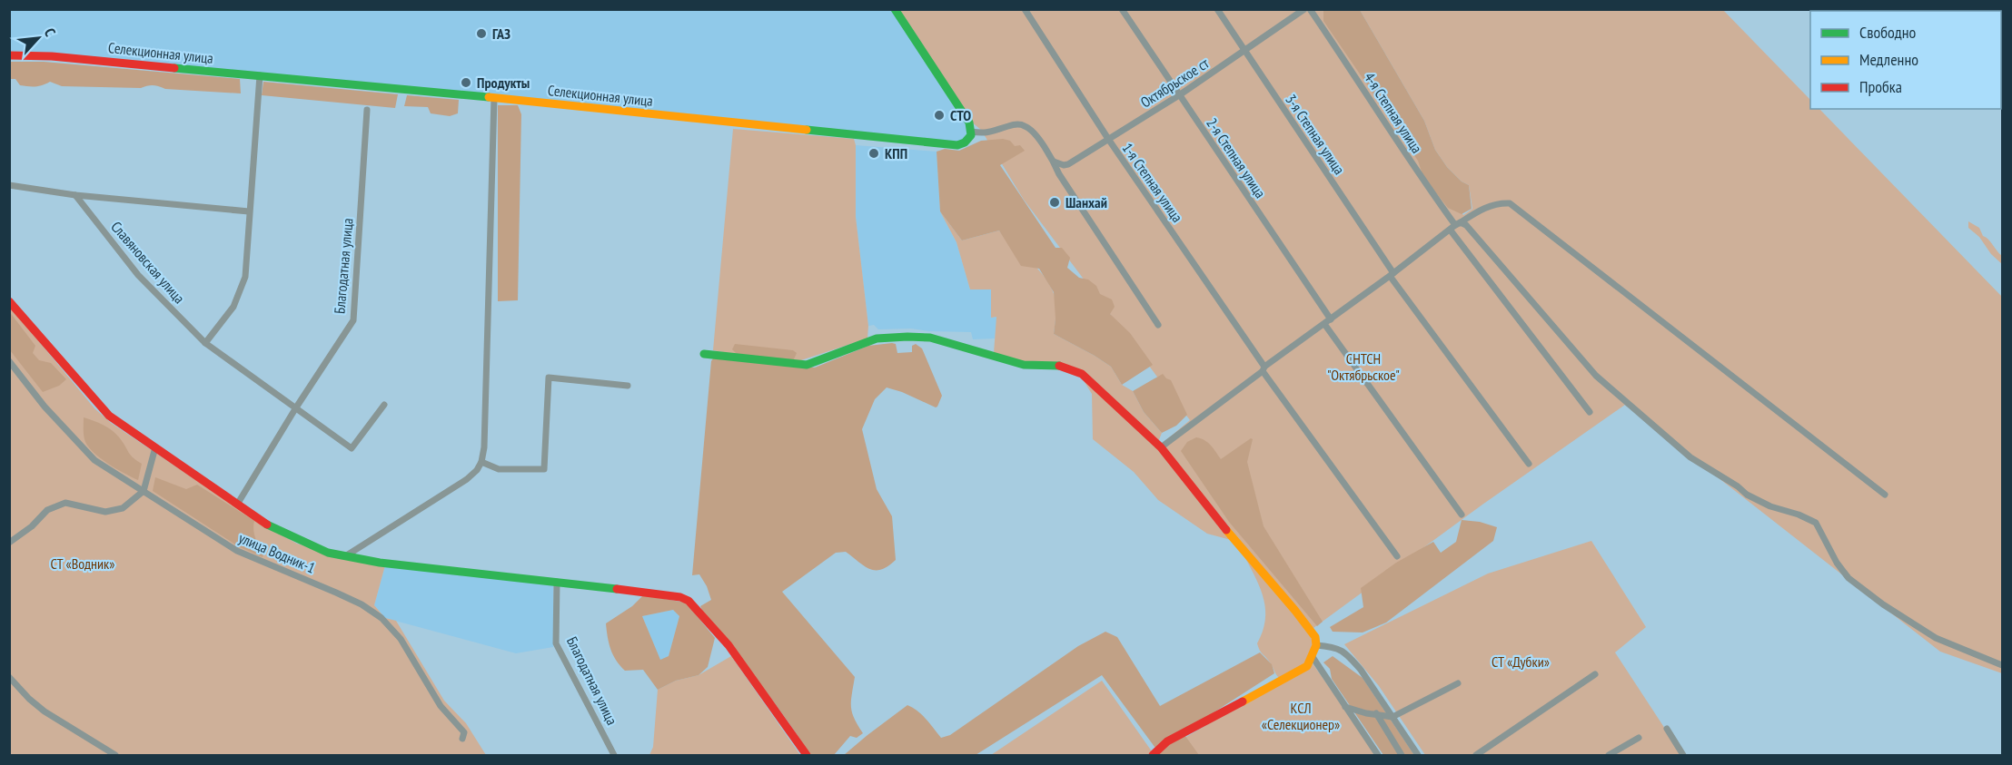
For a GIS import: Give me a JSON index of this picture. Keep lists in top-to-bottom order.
{
  "streets": {
    "street": [
      "Селекционная улица",
      "Октябрьское ст",
      "4-я Степная улица",
      "3-я Степная улица",
      "2-я Степная улица",
      "1-я Степная улица",
      "Славяновская улица",
      "Благодатная улица",
      "улица Водник-1"
    ]
  },
  "crossings": [
    ["Октябрьское ст", "3-я Степная улица"],
    ["Октябрьское ст", "2-я Степная улица"],
    ["Октябрьское ст", "1-я Степная улица"],
    ["Славяновская улица", "Благодатная улица"]
  ],
  "parks": [
    "СНТСН \"Октябрьское\"",
    "СТ «Водник»",
    "СТ «Дубки»",
    "КСЛ «Селекционер»"
  ],
  "places": [
    "ГАЗ",
    "Продукты",
    "СТО",
    "КПП",
    "Шанхай"
  ],
  "legend": ["Свободно", "Медленно", "Пробка"],
  "north": "top right"
}
